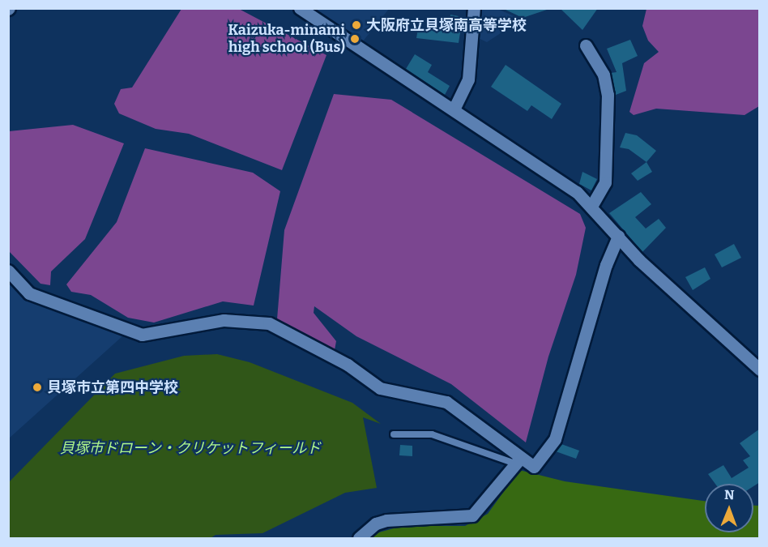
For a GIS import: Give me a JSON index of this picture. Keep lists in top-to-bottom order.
{
  "parks": ["貝塚市ドローン・クリケットフィールド"],
  "places": ["大阪府立貝塚南高等学校", "Kaizuka-minami high school (Bus)", "貝塚市立第四中学校"],
  "north": "top"
}
